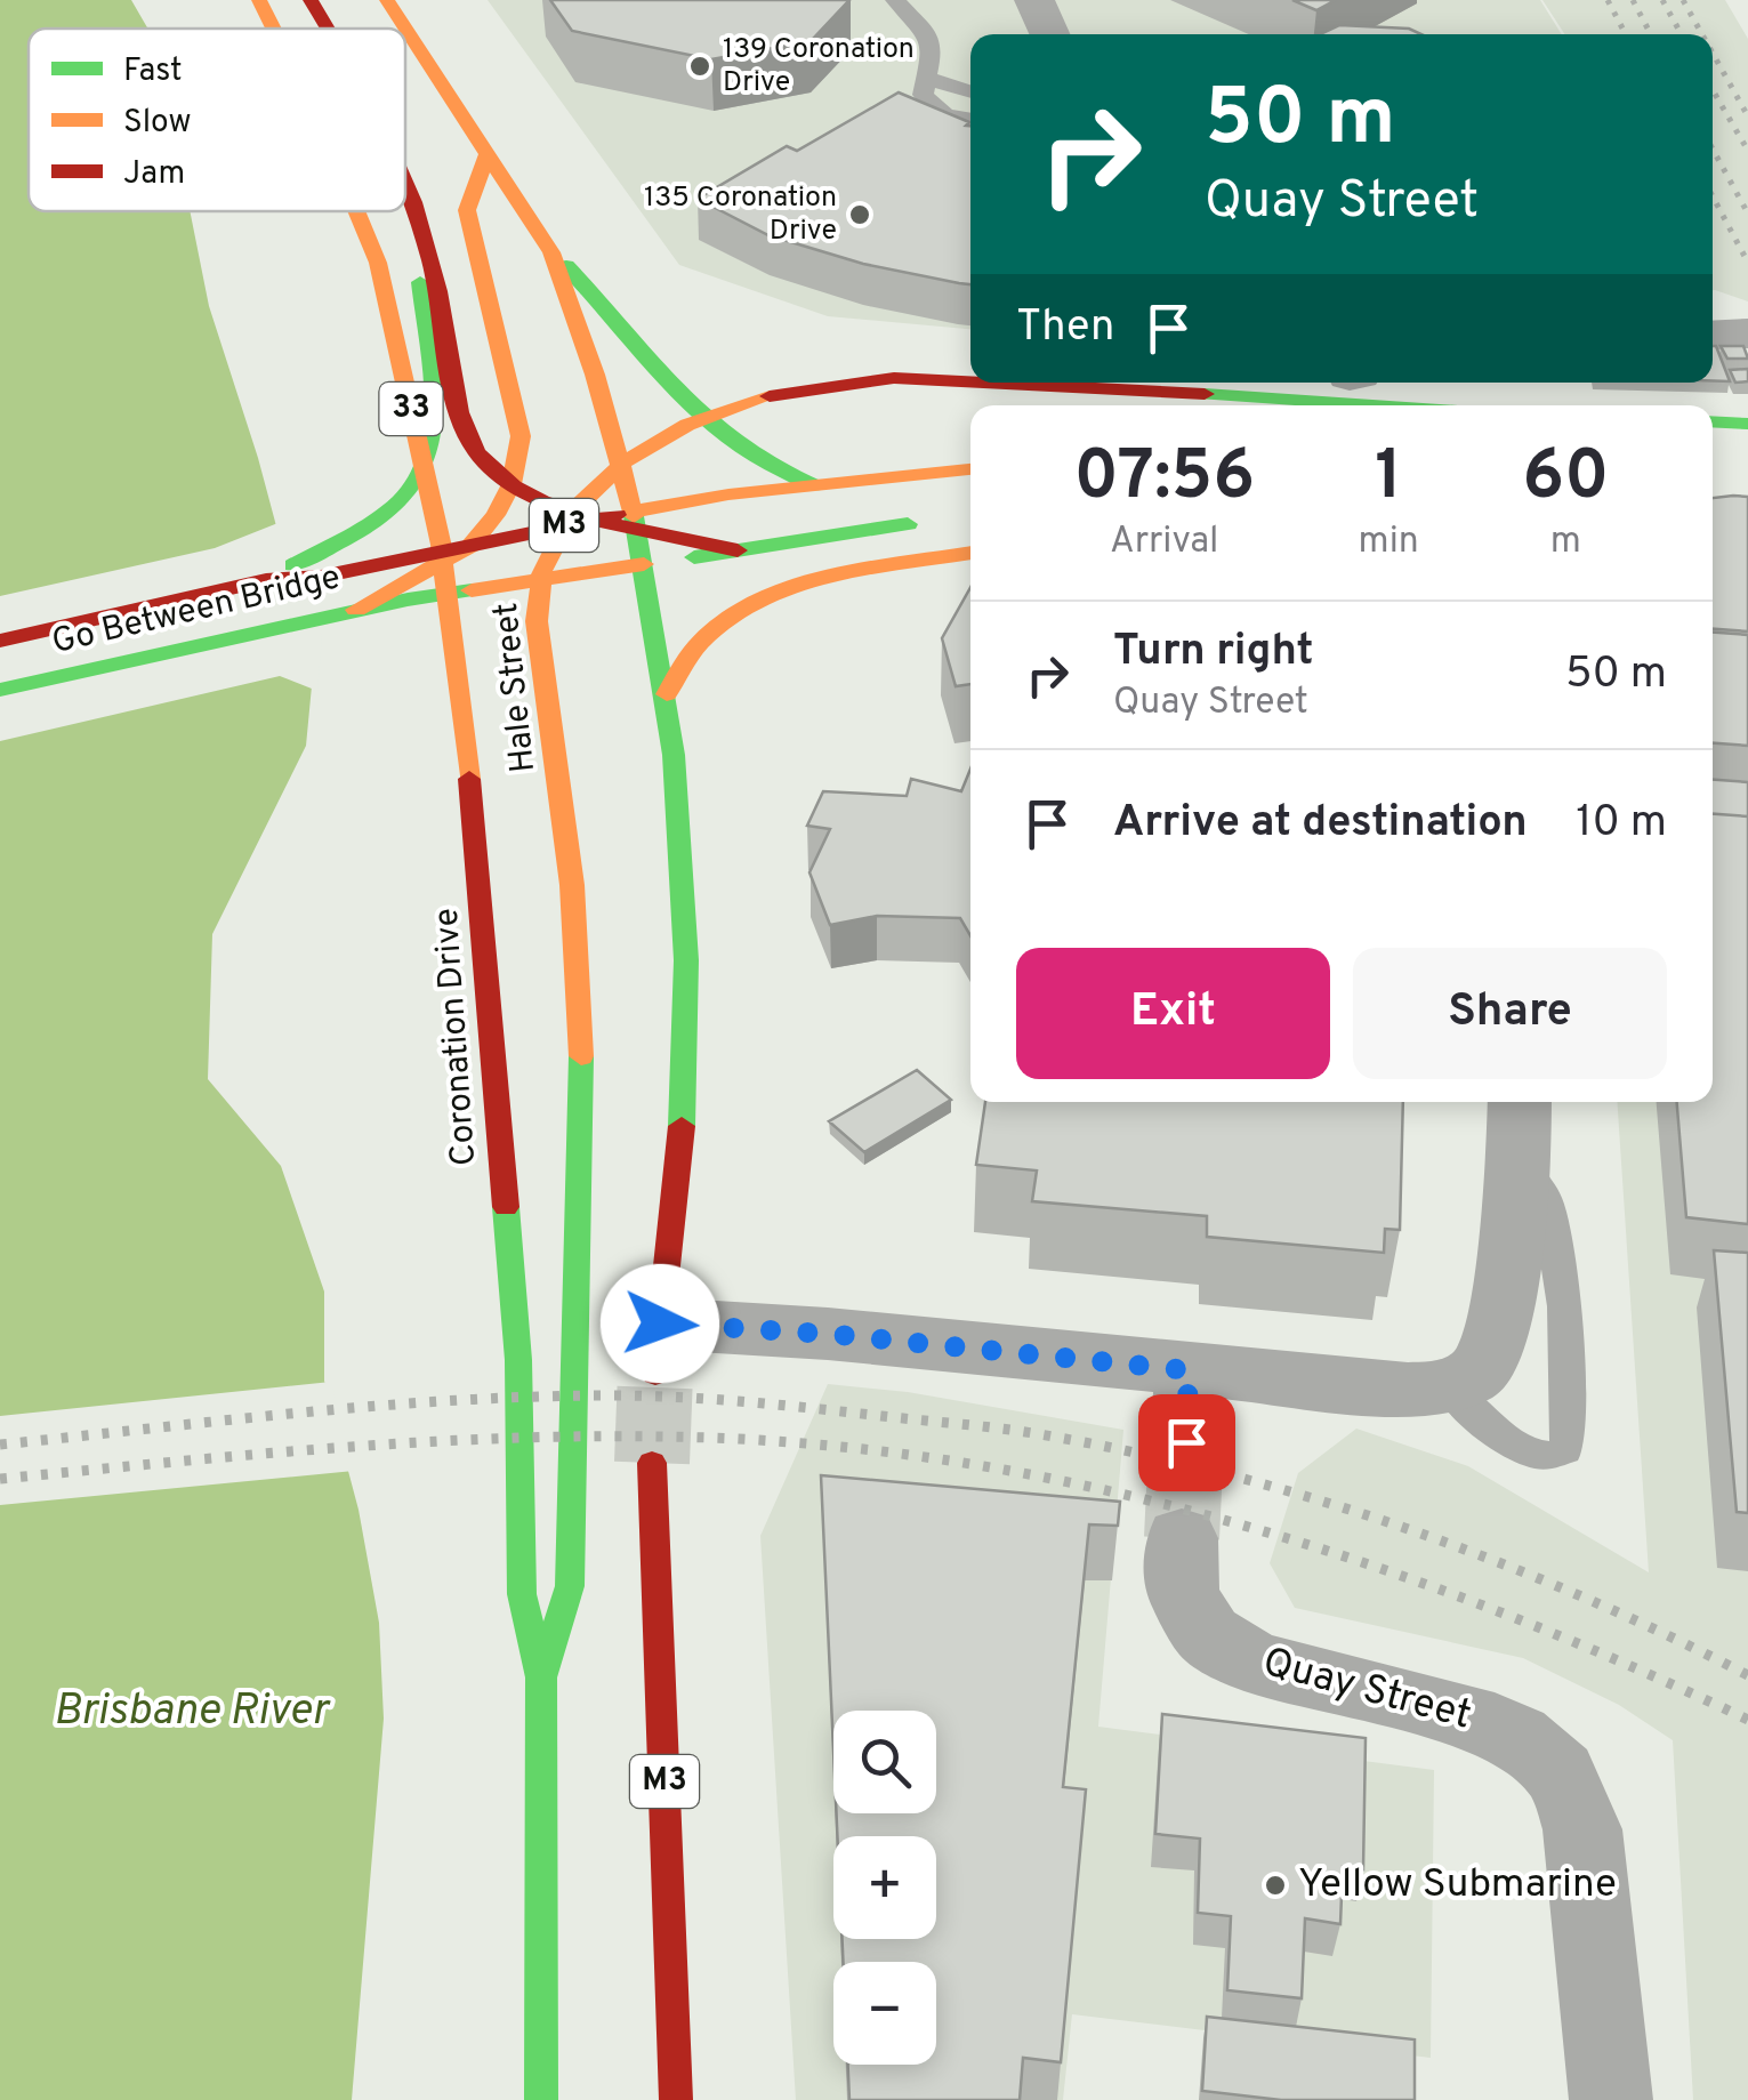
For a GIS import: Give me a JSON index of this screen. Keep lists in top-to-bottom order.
{
  "streets": {
    "main road": [
      "33",
      "M3",
      "Go Between Bridge",
      "Hale Street",
      "Coronation Drive"
    ],
    "street": ["Quay Street"]
  },
  "crossings": [
    ["Hale Street", "Coronation Drive"]
  ],
  "water": ["Brisbane River"],
  "places": ["139 Coronation Drive", "135 Coronation Drive", "Yellow Submarine"],
  "legend": ["Fast", "Slow", "Jam"],
  "page": {
    "turn": ["50 m", "Quay Street"],
    "then": "Then",
    "eta": [
      "07:56",
      "Arrival",
      "1",
      "min",
      "60",
      "m"
    ],
    "list": [
      {
        "name": "Turn right",
        "note": "Quay Street",
        "value": "50 m"
      },
      {
        "name": "Arrive at destination",
        "value": "10 m"
      }
    ],
    "buttons": ["Exit", "Share"],
    "map_buttons": ["+", "−"]
  }
}
